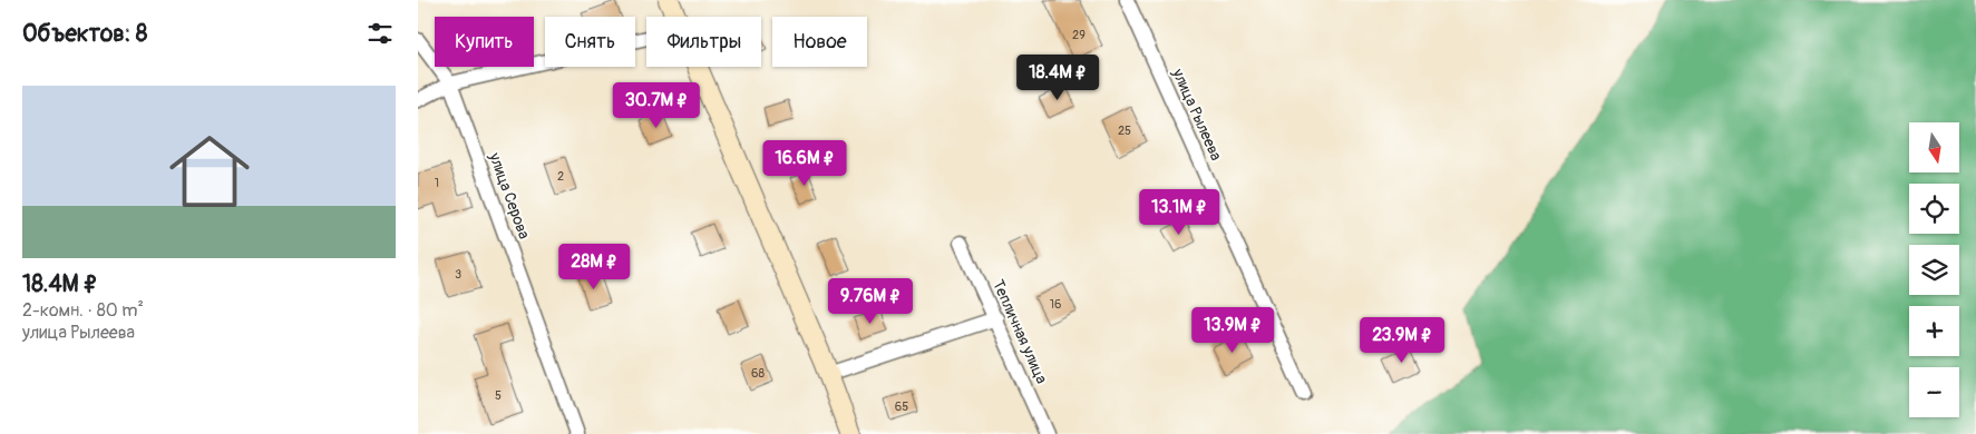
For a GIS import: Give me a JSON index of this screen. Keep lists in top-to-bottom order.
{
  "streets": {
    "street": ["улица Рылеева", "улица Серова", "Тепличная улица"]
  },
  "house_numbers": [
    "29",
    "25",
    "2",
    "1",
    "3",
    "16",
    "68",
    "5",
    "65"
  ],
  "north": "bottom",
  "page": {
    "heading": "Объектов: 8",
    "chip": [
      "Купить",
      "Снять",
      "Фильтры",
      "Новое"
    ],
    "price": [
      "18.4M ₽",
      "30.7M ₽",
      "16.6M ₽",
      "13.1M ₽",
      "28M ₽",
      "9.76M ₽",
      "13.9M ₽",
      "23.9M ₽"
    ],
    "list": [
      {
        "name": "18.4M ₽",
        "note": "2-комн. · 80 m² · улица Рылеева"
      }
    ],
    "map_buttons": ["+", "−"]
  }
}
